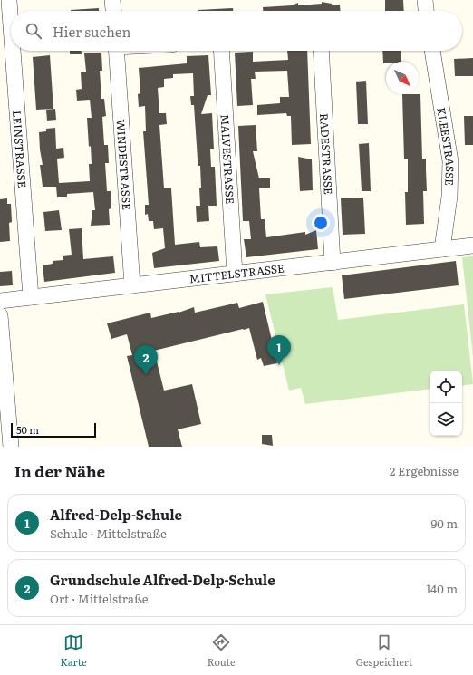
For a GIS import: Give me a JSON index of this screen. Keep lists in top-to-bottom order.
{
  "streets": {
    "street": [
      "KLEESTRASSE",
      "LEINSTRASSE",
      "RADESTRASSE",
      "MALVESTRASSE",
      "WINDESTRASSE",
      "MITTELSTRASSE"
    ]
  },
  "crossings": [
    ["KLEESTRASSE", "MITTELSTRASSE"],
    ["LEINSTRASSE", "MITTELSTRASSE"],
    ["RADESTRASSE", "MITTELSTRASSE"],
    ["MALVESTRASSE", "MITTELSTRASSE"],
    ["WINDESTRASSE", "MITTELSTRASSE"]
  ],
  "scale_bar": "50 m",
  "north": "bottom right",
  "page": {
    "search": "Hier suchen",
    "pins": ["1", "2"],
    "scale": "50 m",
    "heading": ["In der Nähe", "2 Ergebnisse"],
    "list": [
      {
        "mark": "1",
        "name": "Alfred-Delp-Schule",
        "note": "Schule · Mittelstraße",
        "value": "90 m"
      },
      {
        "mark": "2",
        "name": "Grundschule Alfred-Delp-Schule",
        "note": "Ort · Mittelstraße",
        "value": "140 m"
      }
    ],
    "nav": ["Karte", "Route", "Gespeichert"]
  }
}
